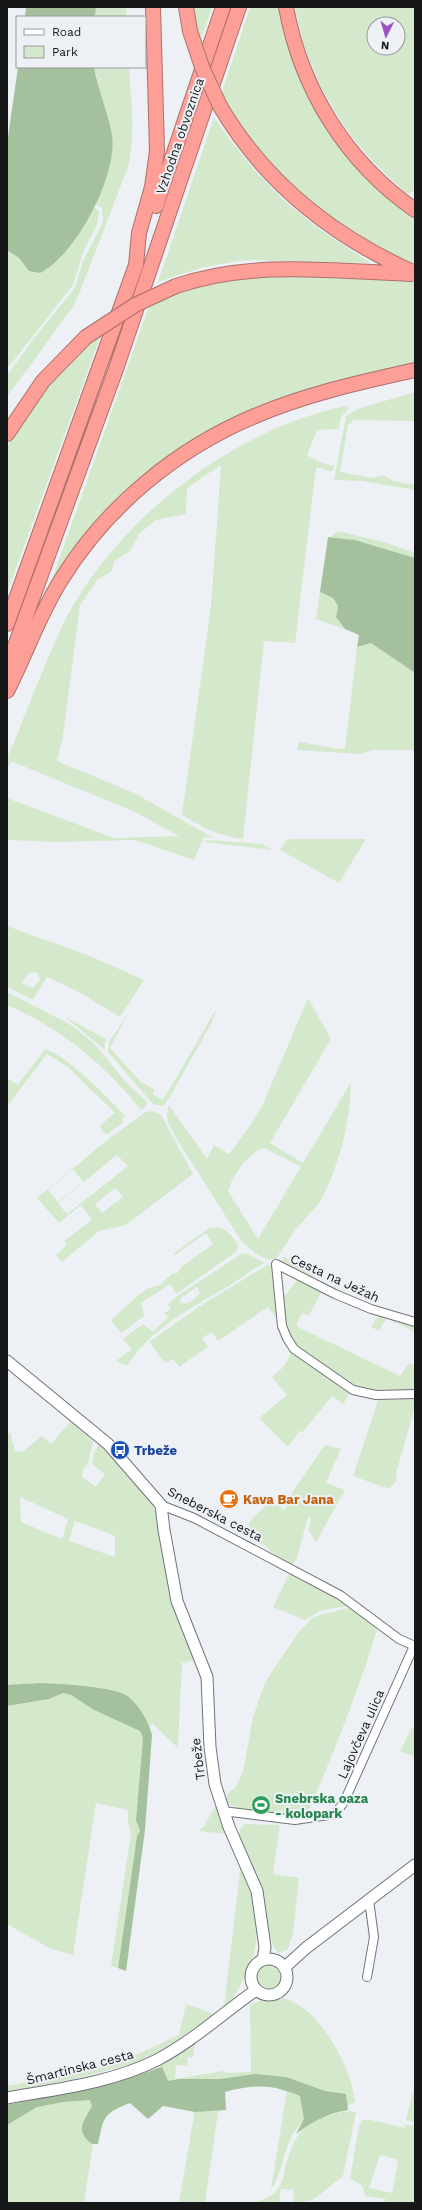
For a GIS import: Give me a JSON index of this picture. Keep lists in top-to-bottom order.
{
  "streets": {
    "highway": ["Vzhodna obvoznica"],
    "street": [
      "Cesta na Ježah",
      "Sneberska cesta",
      "Lajovčeva ulica",
      "Trbeže",
      "Šmartinska cesta"
    ]
  },
  "crossings": [
    ["Sneberska cesta", "Lajovčeva ulica"],
    ["Sneberska cesta", "Trbeže"],
    ["Lajovčeva ulica", "Trbeže"],
    ["Trbeže", "Šmartinska cesta"]
  ],
  "places": {
    "bus stop": ["Trbeže"],
    "cafe": ["Kava Bar Jana"],
    "sports": ["Snebrska oaza - kolopark"]
  },
  "legend": ["Road", "Park"],
  "north": "bottom"
}
